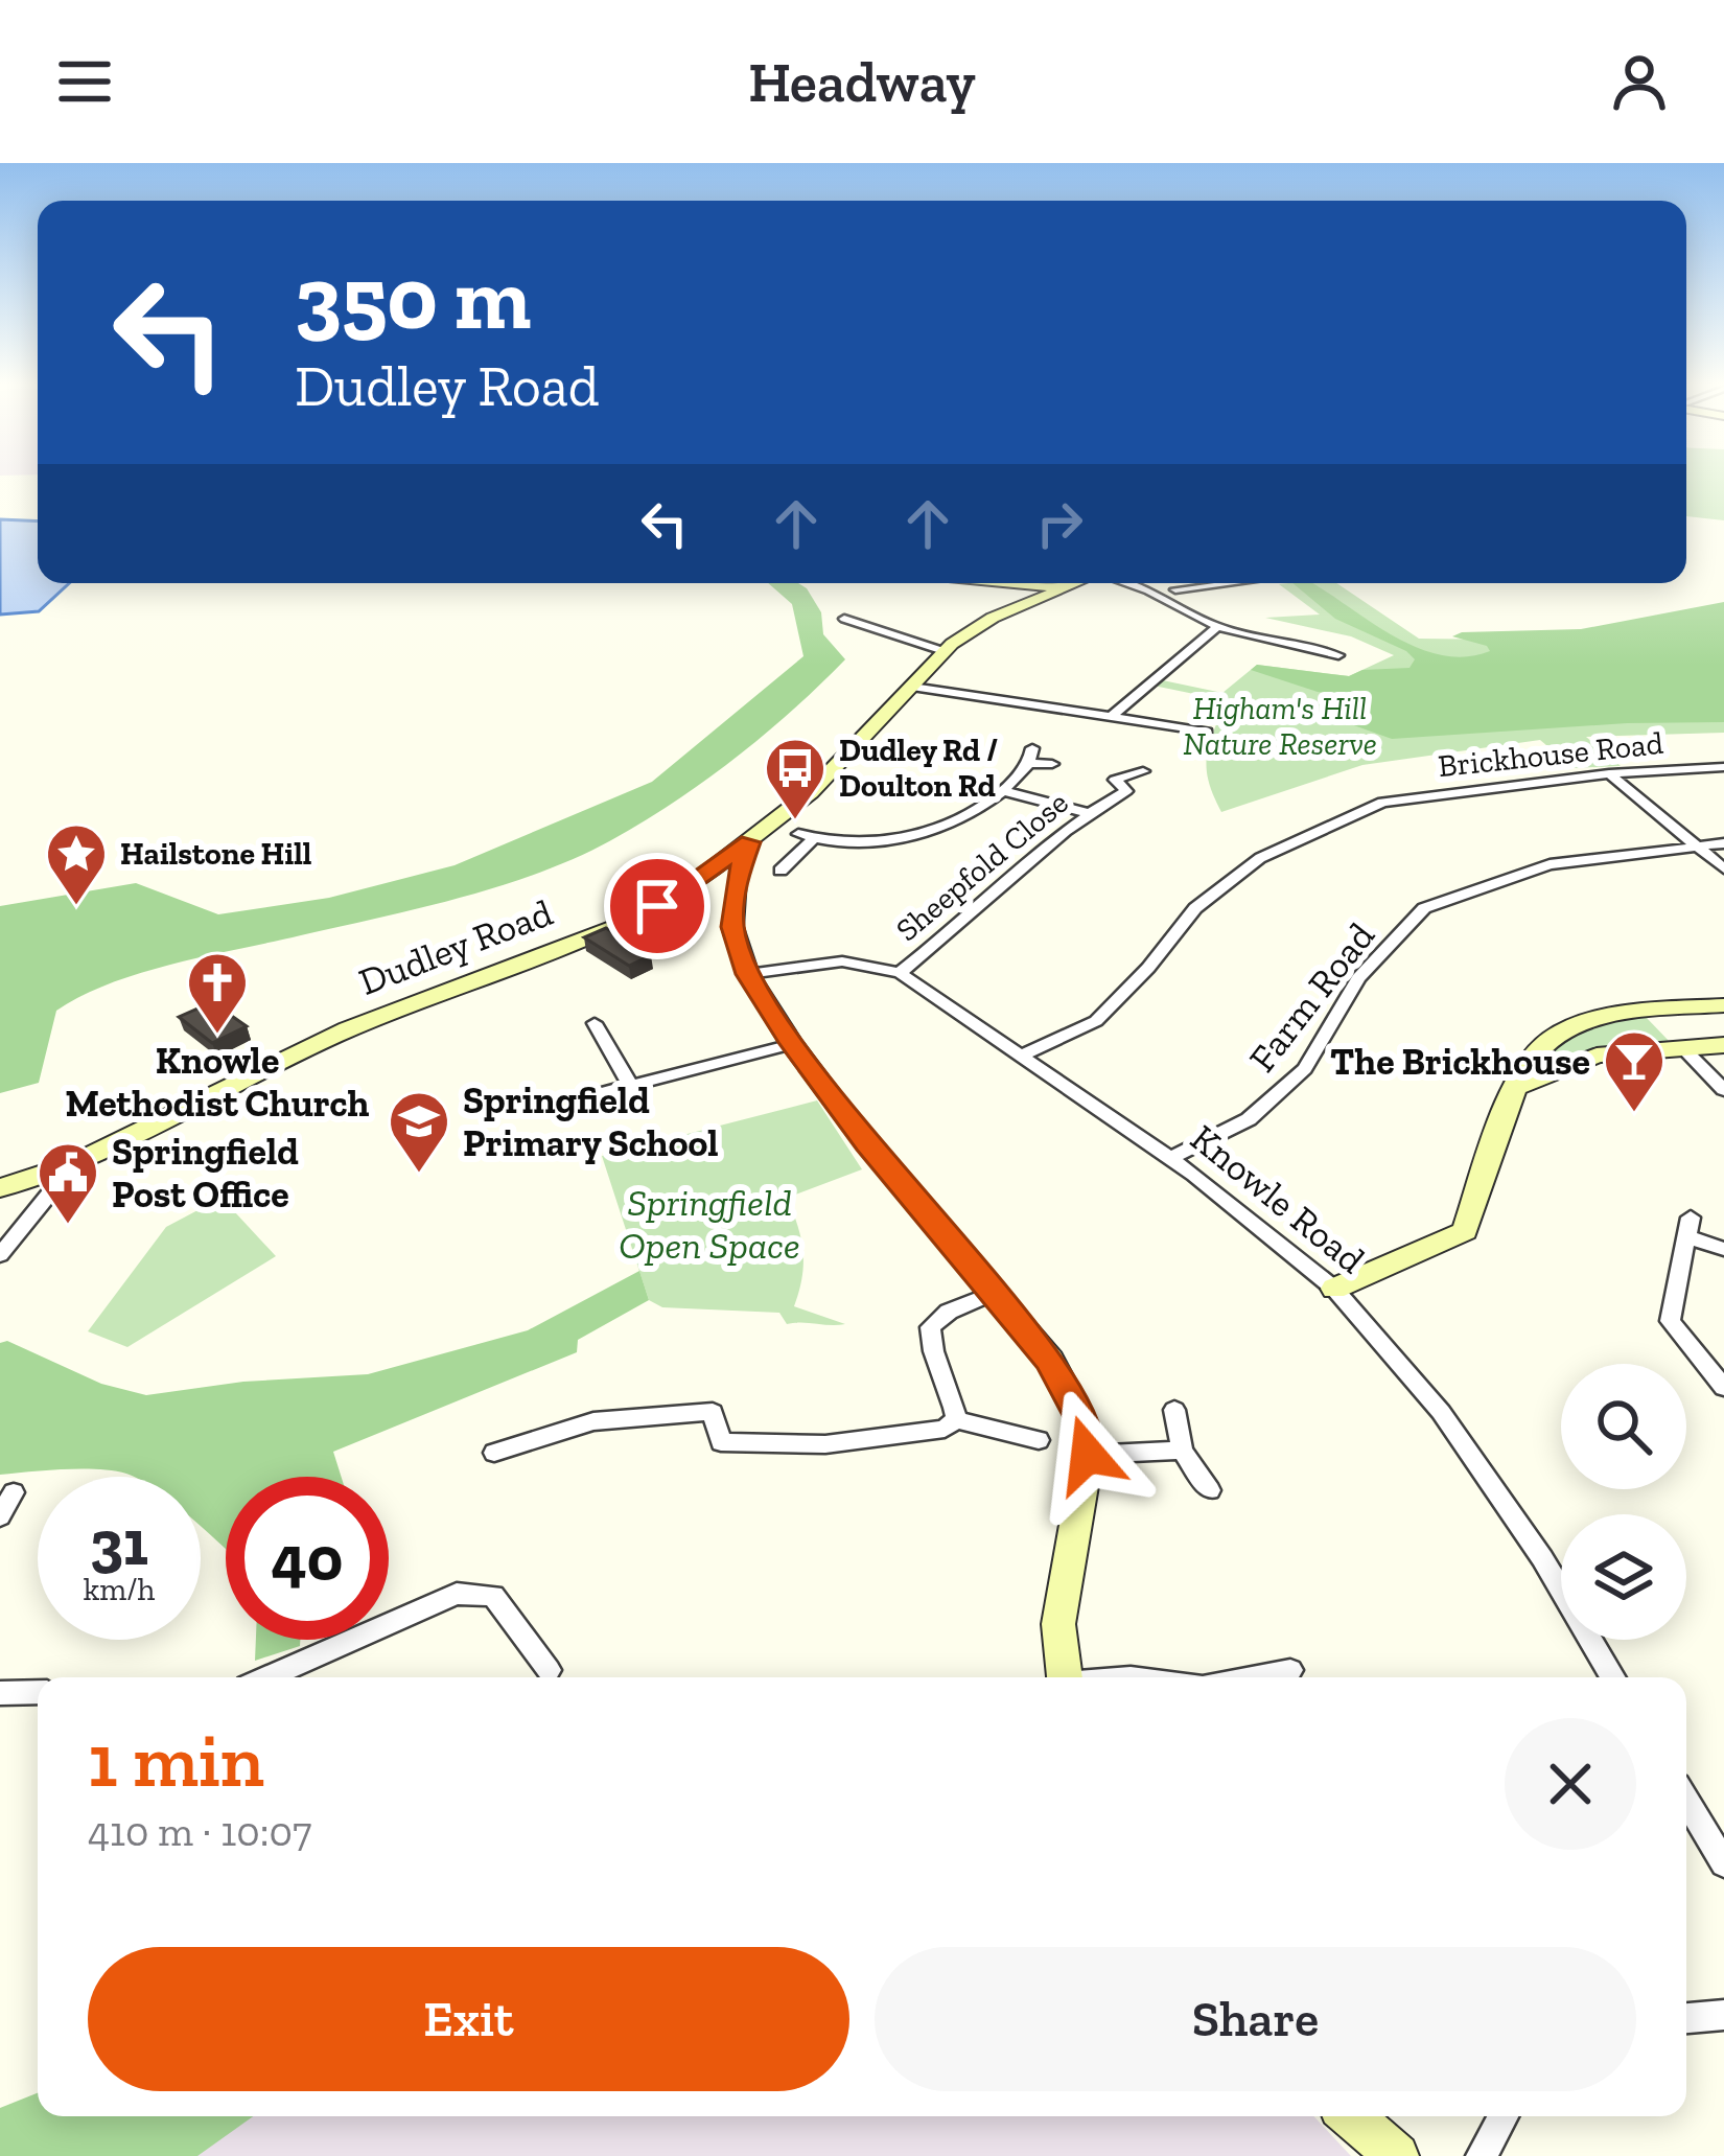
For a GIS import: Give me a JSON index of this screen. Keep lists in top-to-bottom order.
{
  "streets": {
    "street": [
      "Brickhouse Road",
      "Sheepfold Close",
      "Dudley Road",
      "Farm Road",
      "Knowle Road"
    ]
  },
  "crossings": [
    ["Brickhouse Road", "Knowle Road"],
    ["Sheepfold Close", "Knowle Road"],
    ["Farm Road", "Knowle Road"]
  ],
  "parks": ["Higham's Hill Nature Reserve", "Springfield Open Space"],
  "places": {
    "bus stop": ["Dudley Rd / Doulton Rd"],
    "place": ["Hailstone Hill"],
    "church": ["Knowle Methodist Church"],
    "bar": ["The Brickhouse"],
    "school or university": ["Springfield Primary School"],
    "public building": ["Springfield Post Office"]
  },
  "page": {
    "header": "Headway",
    "turn": ["350 m", "Dudley Road"],
    "speed": "31 km/h",
    "limit": "40",
    "heading": ["1 min", "410 m · 10:07"],
    "buttons": ["Exit", "Share"]
  }
}
